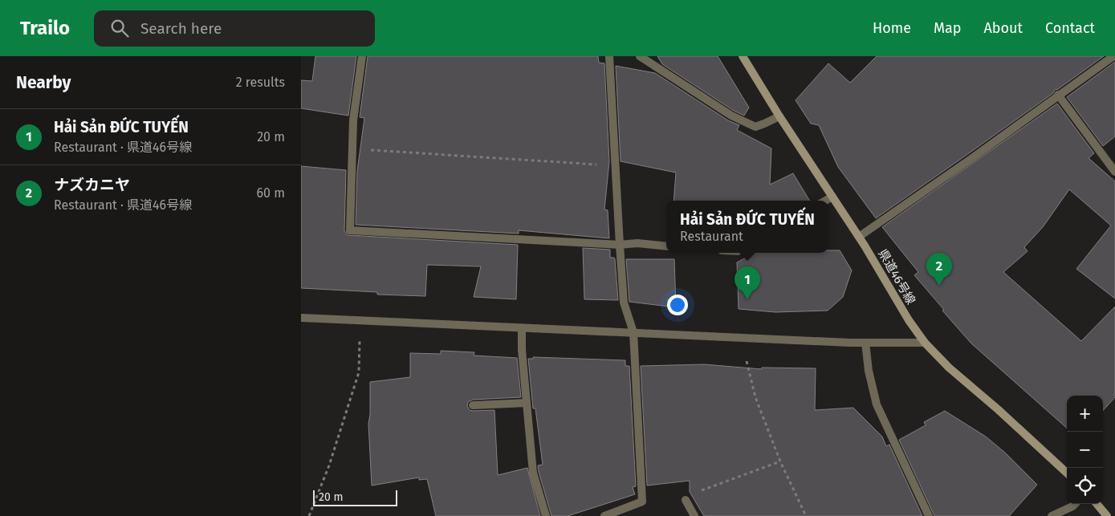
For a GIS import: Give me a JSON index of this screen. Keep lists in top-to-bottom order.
{
  "streets": {
    "main road": ["県道46号線"]
  },
  "scale_bar": "20 m",
  "page": {
    "header": "Trailo",
    "search": "Search here",
    "nav": [
      "Home",
      "Map",
      "About",
      "Contact"
    ],
    "heading": ["Nearby", "2 results"],
    "list": [
      {
        "mark": "1",
        "name": "Hải Sản ĐỨC TUYẾN",
        "note": "Restaurant · 県道46号線",
        "value": "20 m"
      },
      {
        "mark": "2",
        "name": "ナズカニヤ",
        "note": "Restaurant · 県道46号線",
        "value": "60 m"
      }
    ],
    "popup": ["Hải Sản ĐỨC TUYẾN", "Restaurant"],
    "pins": ["2", "1"],
    "map_buttons": ["+", "−"],
    "scale": "20 m"
  }
}
